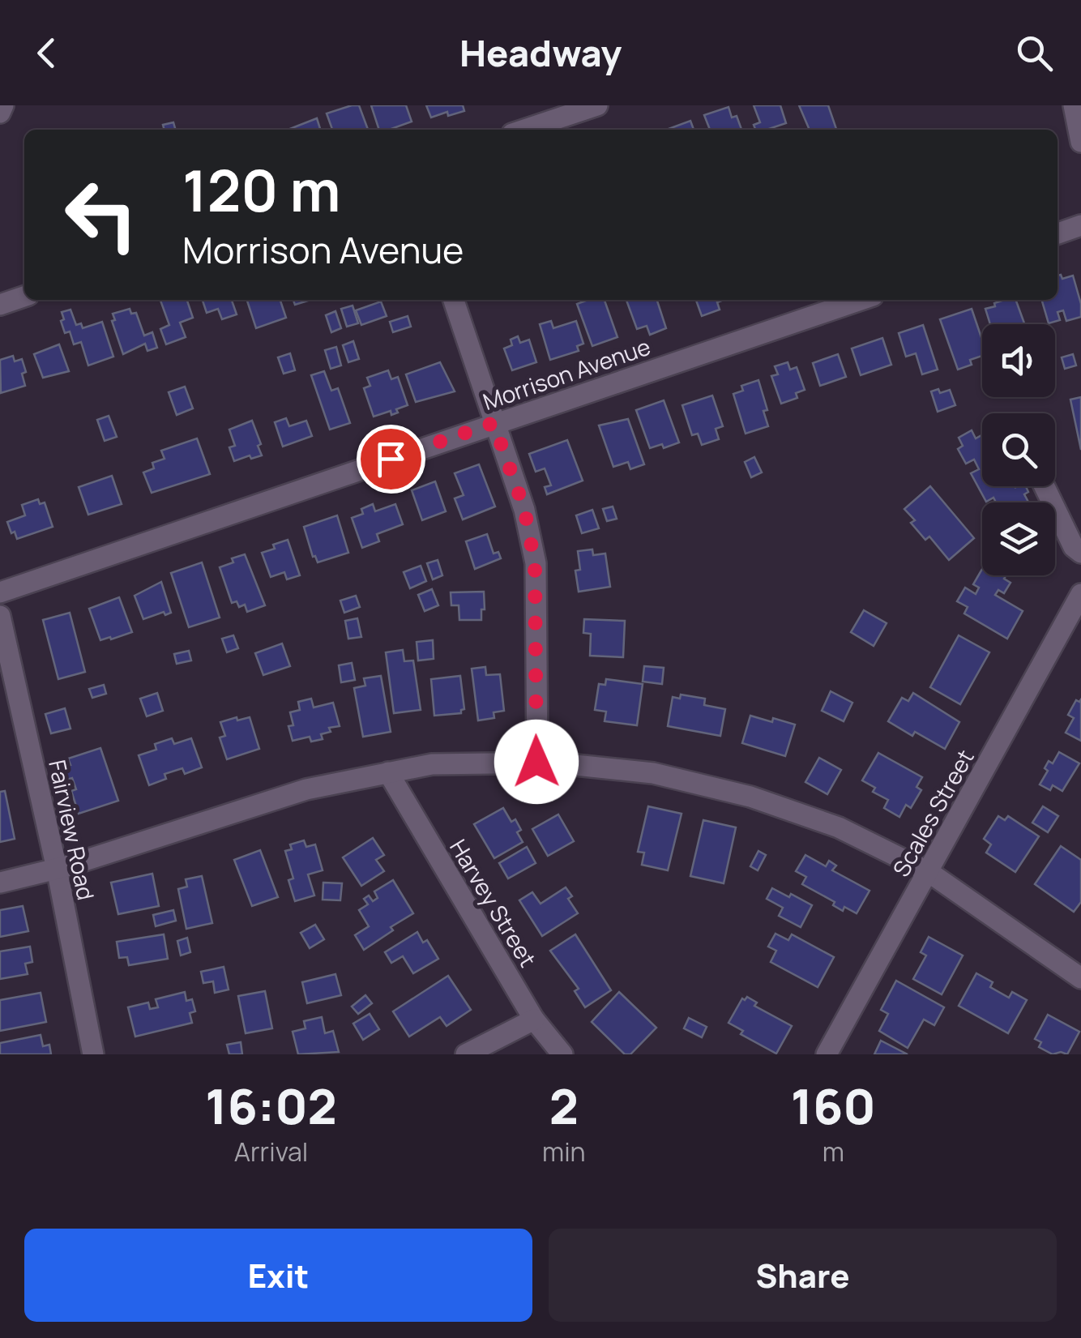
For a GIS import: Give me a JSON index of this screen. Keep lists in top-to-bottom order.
{
  "streets": {
    "street": [
      "Morrison Avenue",
      "Scales Street",
      "Fairview Road",
      "Harvey Street"
    ]
  },
  "page": {
    "header": "Headway",
    "turn": ["120 m", "Morrison Avenue"],
    "eta": [
      "16:02",
      "Arrival",
      "2",
      "min",
      "160",
      "m"
    ],
    "buttons": ["Exit", "Share"]
  }
}
